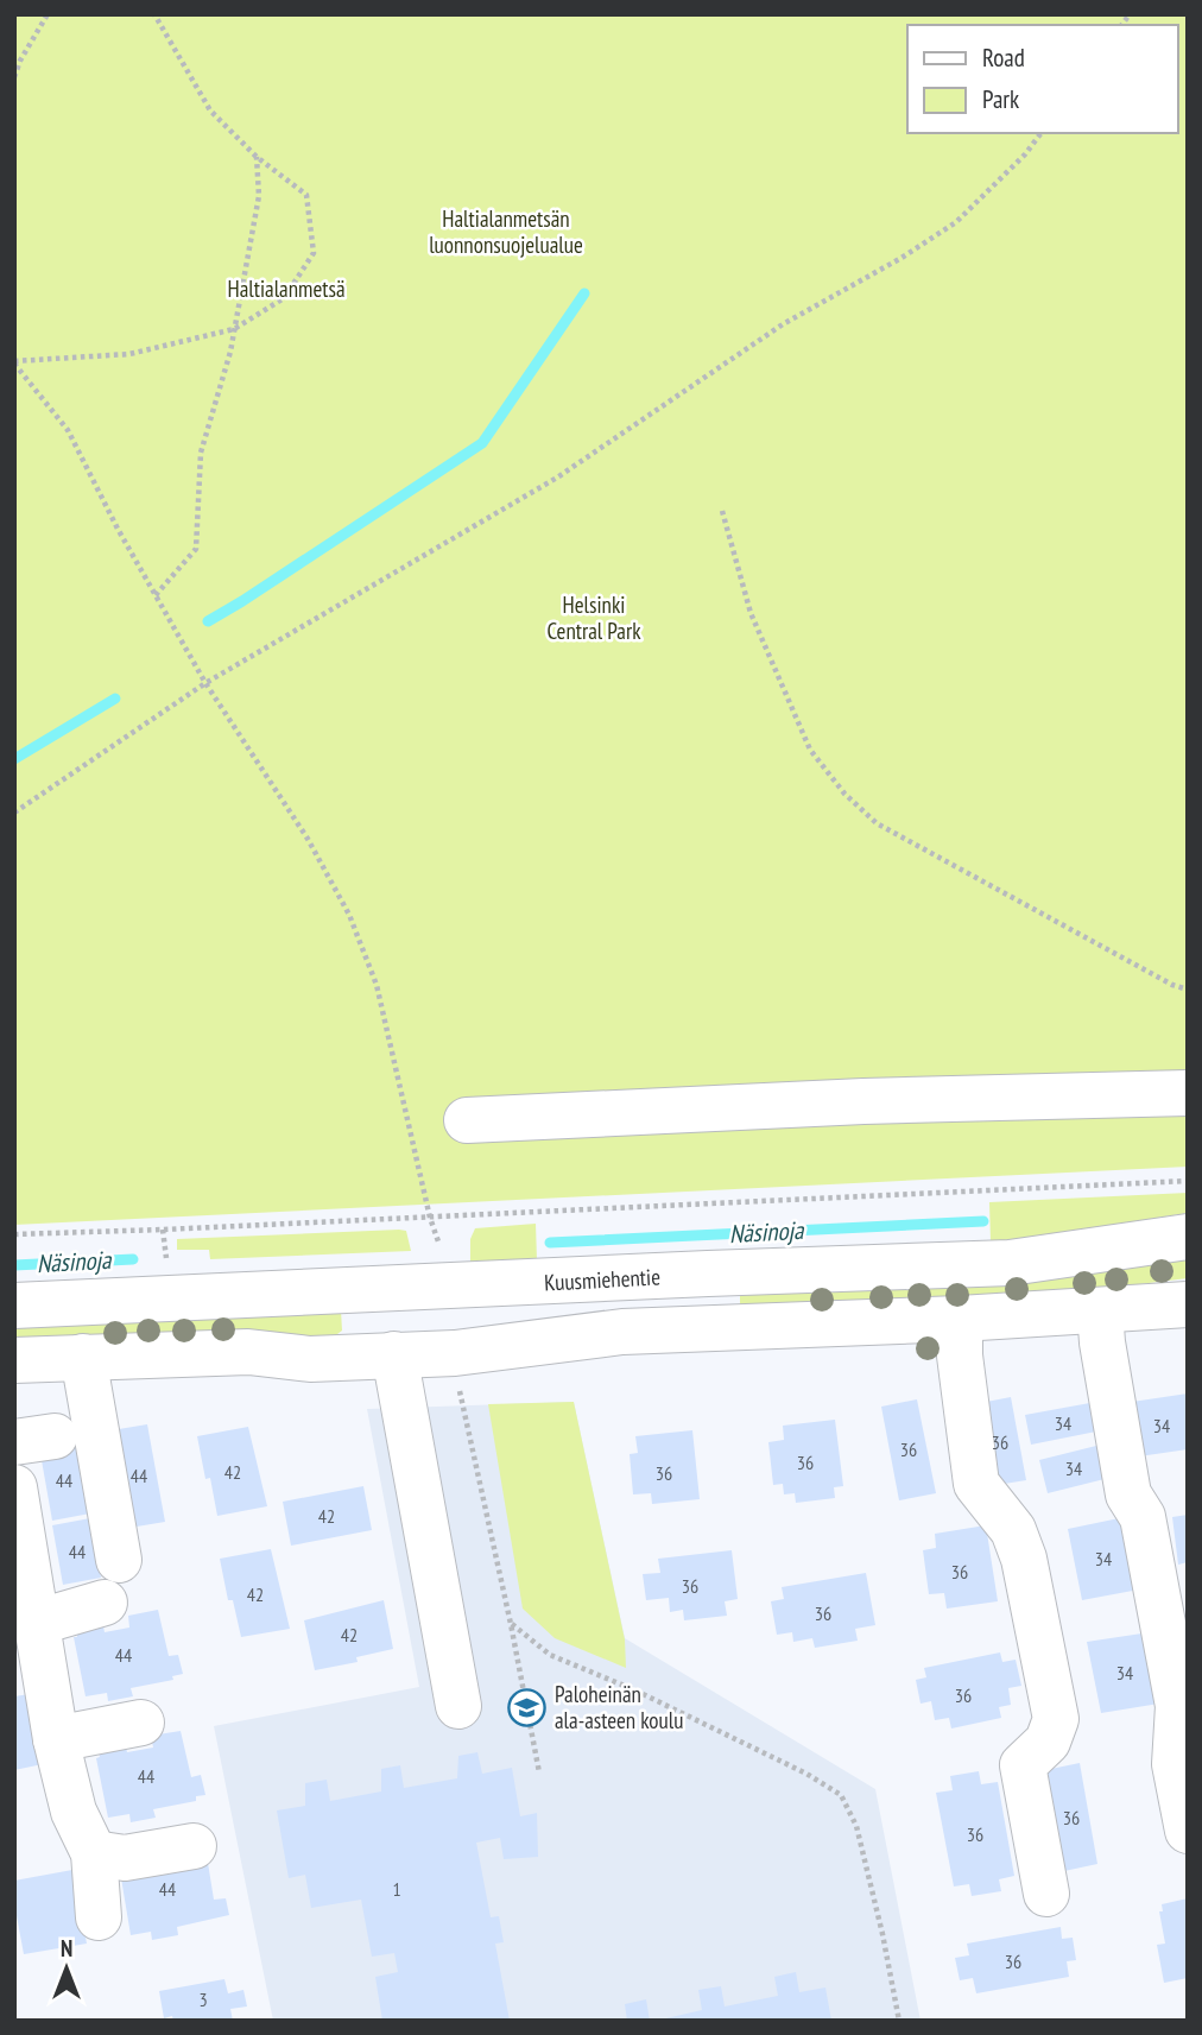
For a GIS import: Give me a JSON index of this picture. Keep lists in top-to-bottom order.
{
  "streets": {
    "main road": ["Kuusmiehentie"]
  },
  "water": ["Näsinoja"],
  "parks": ["Haltialanmetsän luonnonsuojelualue", "Haltialanmetsä", "Helsinki Central Park"],
  "places": {
    "school or university": ["Paloheinän ala-asteen koulu"]
  },
  "house_numbers": [
    "34",
    "34",
    "36",
    "36",
    "36",
    "34",
    "42",
    "36",
    "44",
    "44",
    "42",
    "44",
    "34",
    "36",
    "36",
    "42",
    "36",
    "42",
    "44",
    "34",
    "36",
    "44",
    "36",
    "36",
    "44",
    "1",
    "36",
    "3"
  ],
  "legend": ["Road", "Park"],
  "north": "top"
}
